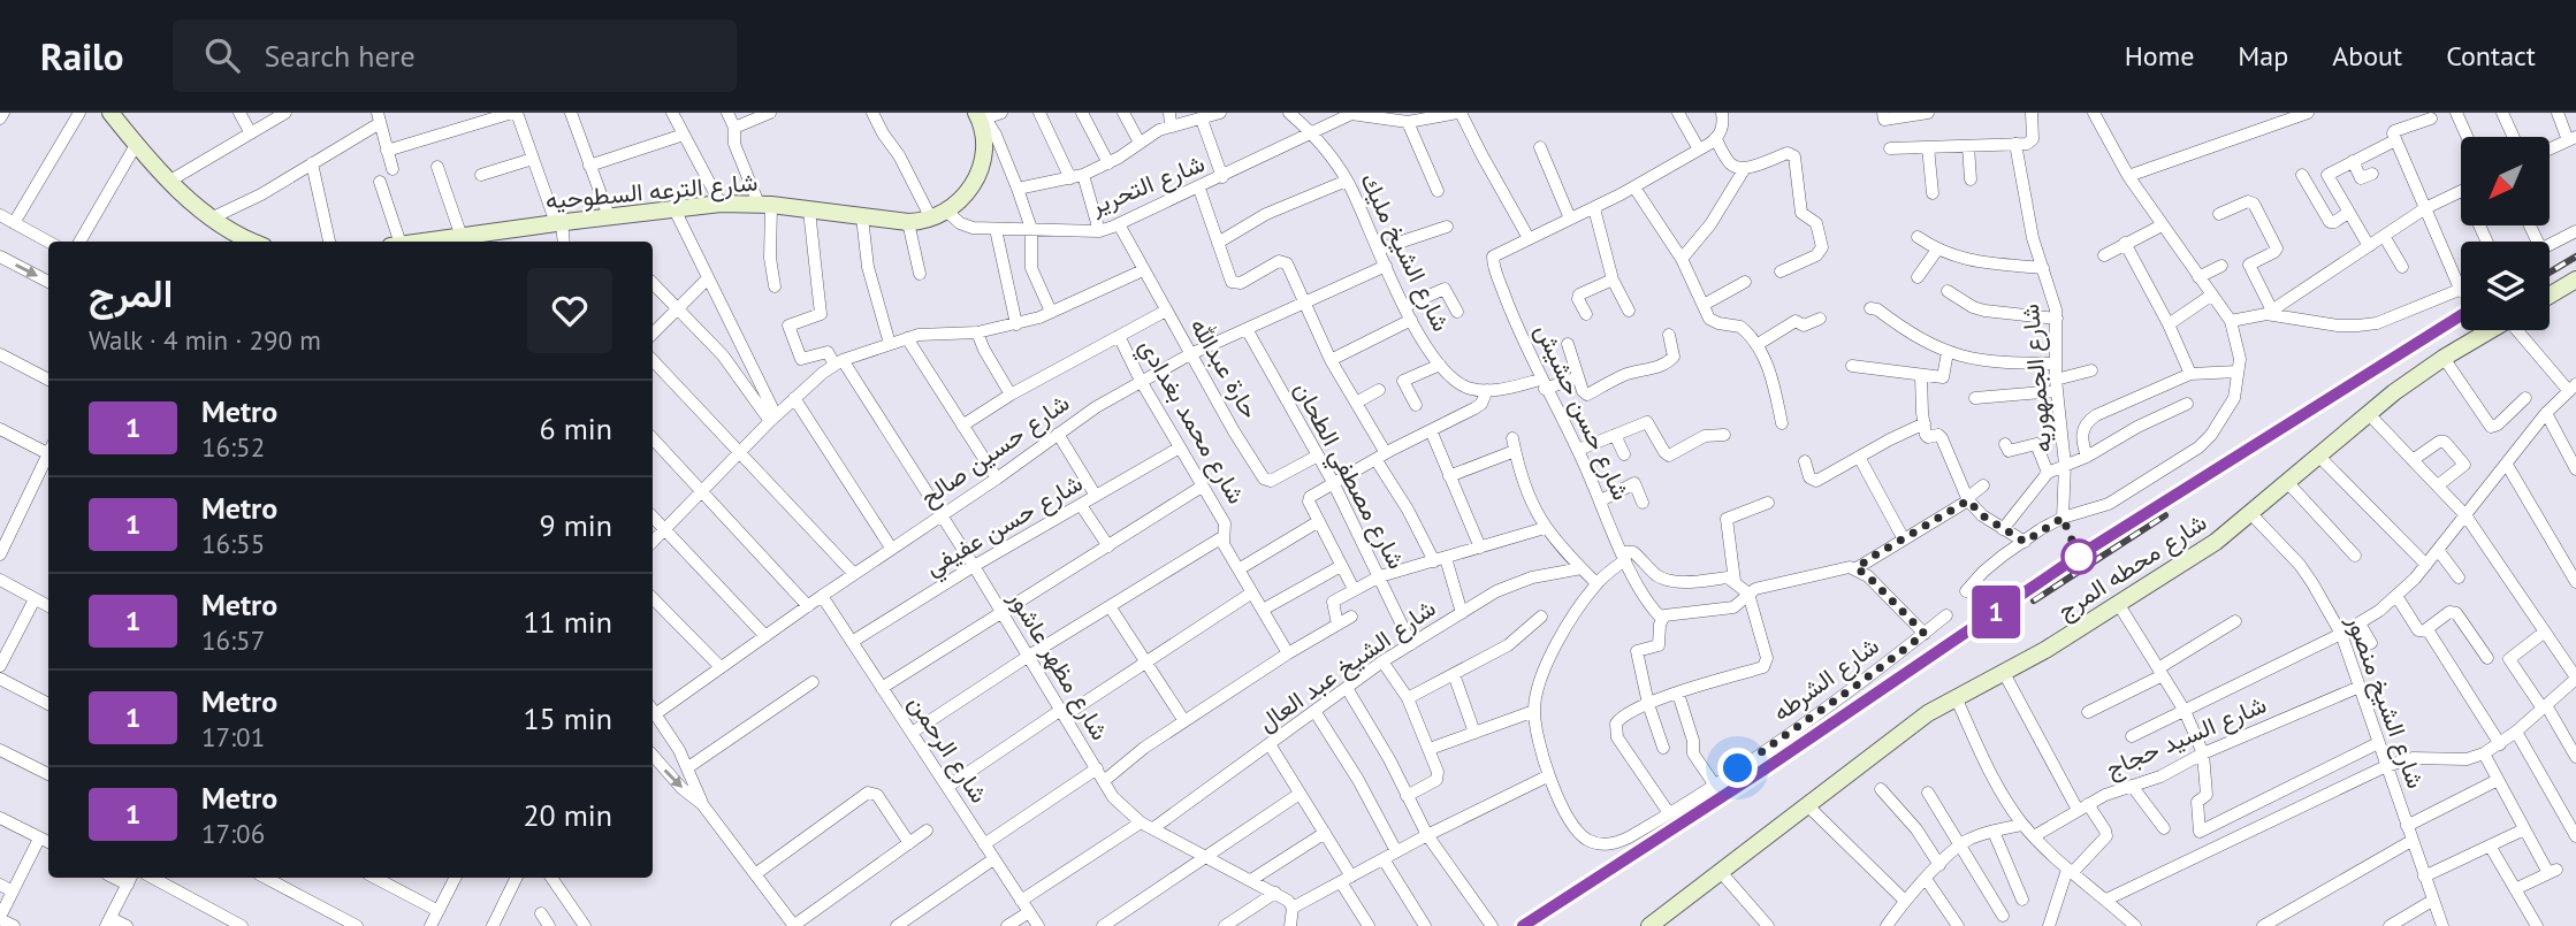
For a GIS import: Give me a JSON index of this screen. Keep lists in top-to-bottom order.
{
  "streets": {
    "main road": ["شارع الترعه السطوحيه", "شارع محطه المرج"],
    "street": [
      "شارع التحرير",
      "شارع الشيخ مليك",
      "حارة عبدالله",
      "شارع الجمهوريه",
      "شارع حسن حشيش",
      "شارع محمد بغدادي",
      "شارع حسين صالح",
      "شارع مصطفي الطحان",
      "شارع حسن عفيفي",
      "شارع مظهر عاشور",
      "شارع الشيخ عبد العال",
      "شارع الشرطه",
      "شارع الشيخ منصور",
      "شارع السيد حجاج",
      "شارع الرحمن"
    ]
  },
  "crossings": [
    ["شارع التحرير", "شارع الترعه السطوحيه"],
    ["شارع التحرير", "شارع الشيخ مليك"],
    ["شارع التحرير", "حارة عبدالله"],
    ["شارع الشيخ مليك", "شارع حسين صالح"],
    ["حارة عبدالله", "شارع حسين صالح"],
    ["حارة عبدالله", "شارع مصطفي الطحان"],
    ["شارع حسن حشيش", "شارع الشرطه"],
    ["شارع محمد بغدادي", "شارع حسين صالح"],
    ["شارع محمد بغدادي", "شارع حسن عفيفي"],
    ["شارع حسين صالح", "شارع مصطفي الطحان"],
    ["شارع حسين صالح", "شارع مظهر عاشور"],
    ["شارع حسين صالح", "شارع الرحمن"],
    ["شارع مصطفي الطحان", "شارع الشيخ عبد العال"],
    ["شارع حسن عفيفي", "شارع مظهر عاشور"],
    ["شارع حسن عفيفي", "شارع الرحمن"],
    ["شارع محطه المرج", "شارع الشيخ منصور"],
    ["شارع مظهر عاشور", "شارع الشيخ عبد العال"],
    ["شارع الشيخ منصور", "شارع السيد حجاج"]
  ],
  "lines": ["metro line 1"],
  "north": "bottom left",
  "page": {
    "header": "Railo",
    "search": "Search here",
    "nav": [
      "Home",
      "Map",
      "About",
      "Contact"
    ],
    "on_map": "1",
    "heading": ["المرج", "Walk · 4 min · 290 m"],
    "list": [
      {
        "mark": "1",
        "name": "Metro",
        "note": "16:52",
        "value": "6 min"
      },
      {
        "mark": "1",
        "name": "Metro",
        "note": "16:55",
        "value": "9 min"
      },
      {
        "mark": "1",
        "name": "Metro",
        "note": "16:57",
        "value": "11 min"
      },
      {
        "mark": "1",
        "name": "Metro",
        "note": "17:01",
        "value": "15 min"
      },
      {
        "mark": "1",
        "name": "Metro",
        "note": "17:06",
        "value": "20 min"
      }
    ]
  }
}
